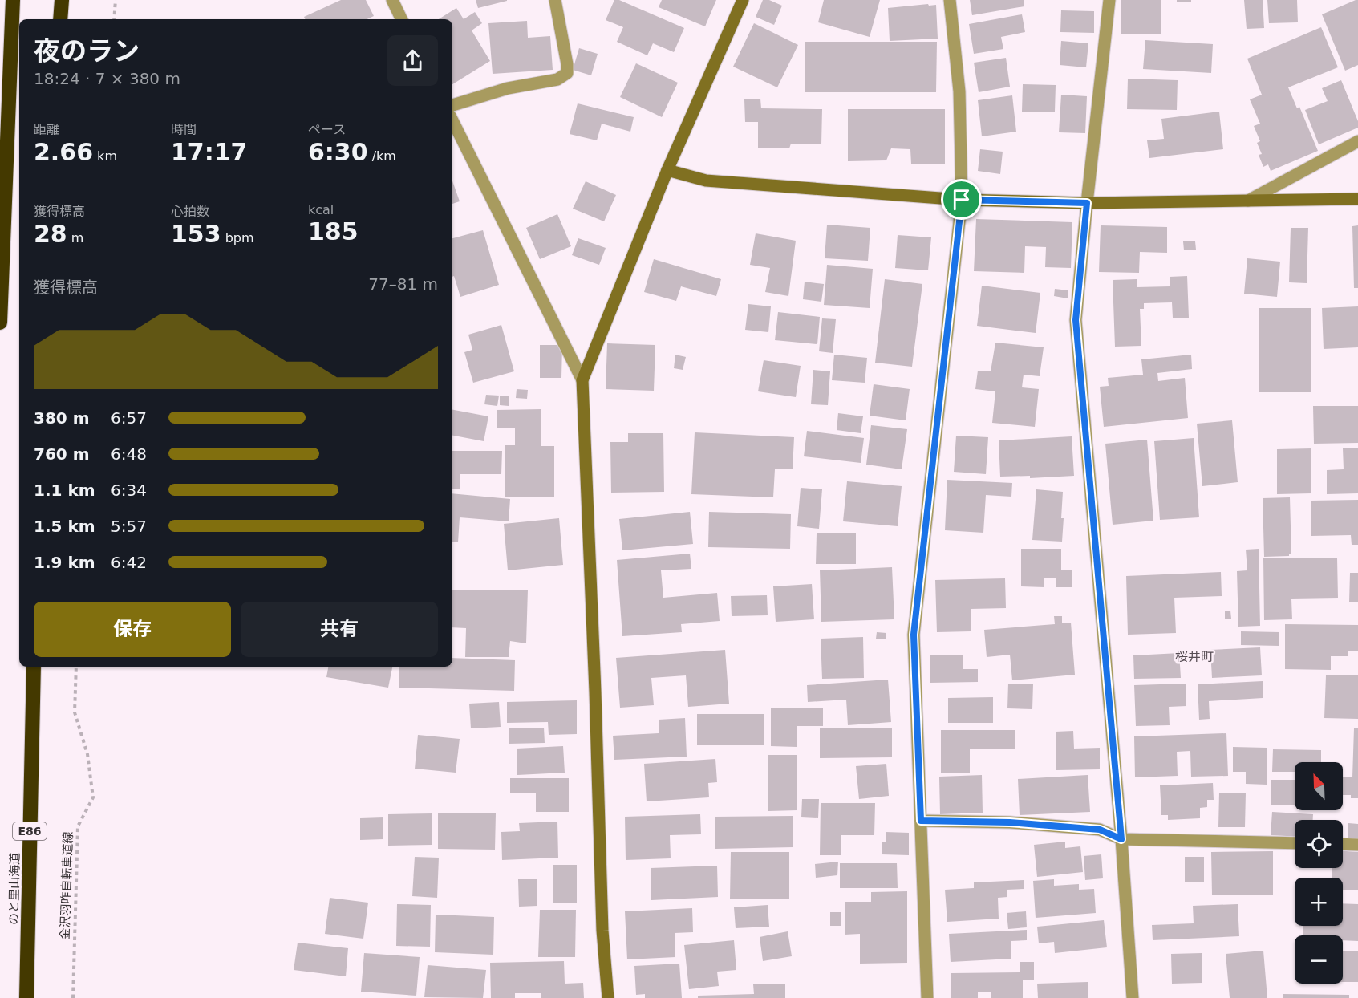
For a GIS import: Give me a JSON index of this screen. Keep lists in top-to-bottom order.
{
  "streets": {
    "highway": ["E86", "のと里山海道"],
    "path": ["金沢羽咋自転車道線"]
  },
  "districts": ["桜井町"],
  "north": "top left",
  "page": {
    "heading": ["夜のラン", "18:24 · 7 × 380 m"],
    "stats": [
      ["距離", "2.66 km"],
      ["時間", "17:17"],
      ["ペース", "6:30 /km"],
      ["獲得標高", "28 m"],
      ["心拍数", "153 bpm"],
      ["kcal", "185"]
    ],
    "chart": ["獲得標高", "77–81 m"],
    "list": [
      {
        "name": "380 m",
        "note": "6:57"
      },
      {
        "name": "760 m",
        "note": "6:48"
      },
      {
        "name": "1.1 km",
        "note": "6:34"
      },
      {
        "name": "1.5 km",
        "note": "5:57"
      },
      {
        "name": "1.9 km",
        "note": "6:42"
      }
    ],
    "buttons": ["保存", "共有"],
    "map_buttons": ["+", "−"]
  }
}
